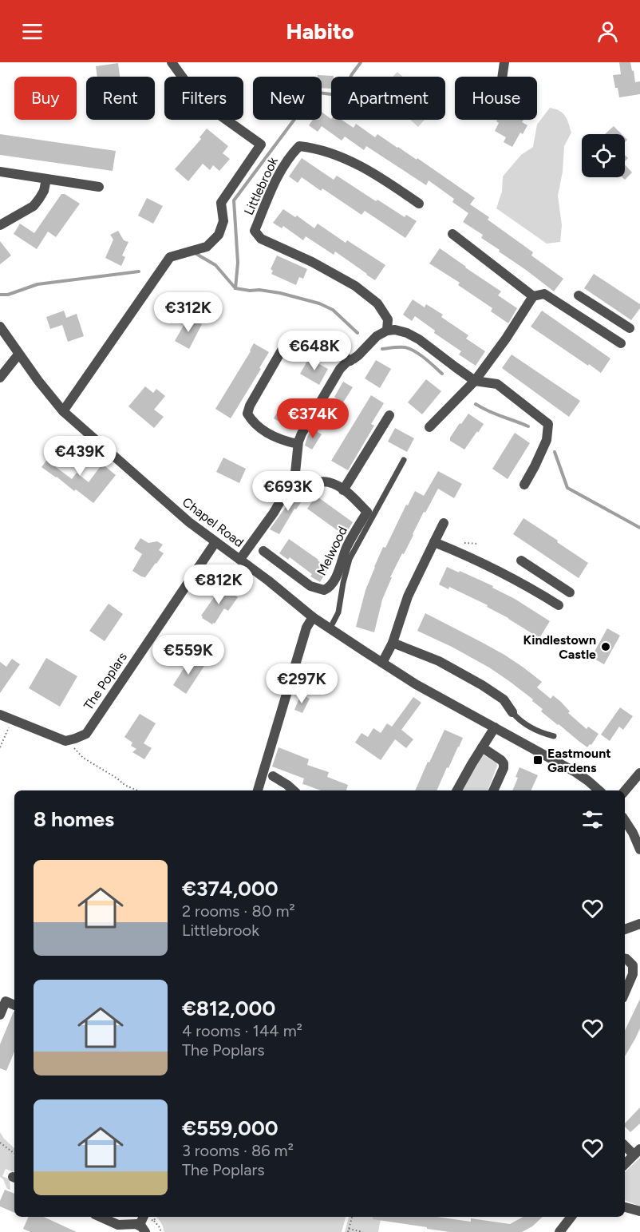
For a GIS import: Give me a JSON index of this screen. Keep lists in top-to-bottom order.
{
  "streets": {
    "street": [
      "Littlebrook",
      "Chapel Road",
      "Melwood",
      "The Poplars"
    ]
  },
  "crossings": [
    ["Chapel Road", "The Poplars"]
  ],
  "places": {
    "other": ["Kindlestown Castle"],
    "transit": ["Eastmount Gardens"]
  },
  "page": {
    "header": "Habito",
    "chip": [
      "Buy",
      "Rent",
      "Filters",
      "New",
      "Apartment",
      "House"
    ],
    "price": [
      "€312K",
      "€648K",
      "€374K",
      "€439K",
      "€693K",
      "€812K",
      "€559K",
      "€297K"
    ],
    "heading": "8 homes",
    "list": [
      {
        "name": "€374,000",
        "note": "2 rooms · 80 m² · Littlebrook"
      },
      {
        "name": "€812,000",
        "note": "4 rooms · 144 m² · The Poplars"
      },
      {
        "name": "€559,000",
        "note": "3 rooms · 86 m² · The Poplars"
      }
    ]
  }
}
